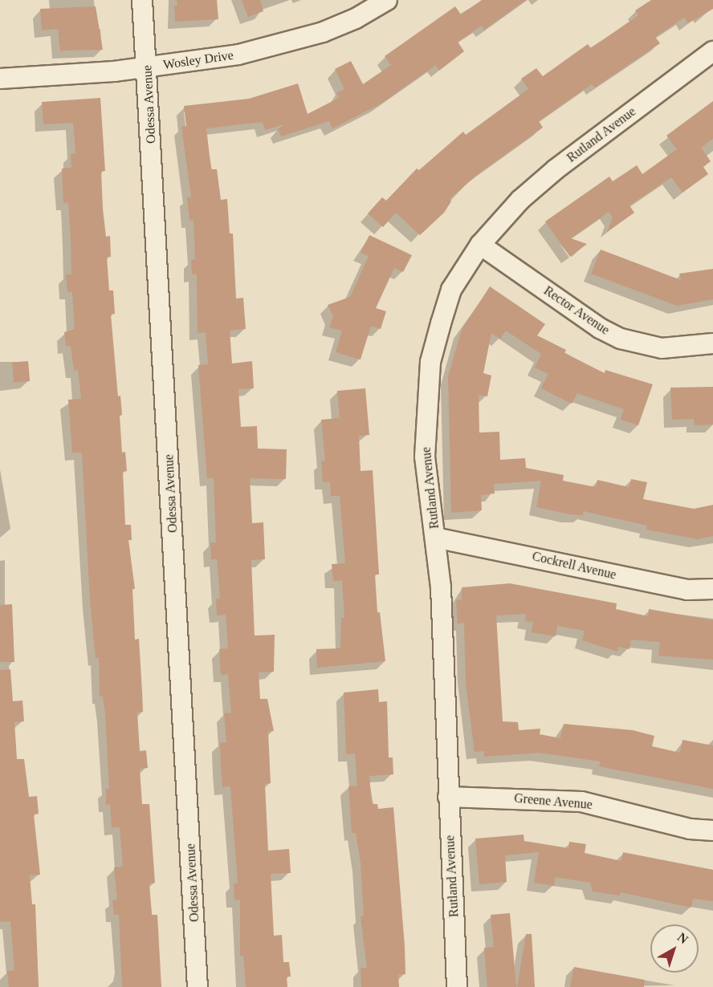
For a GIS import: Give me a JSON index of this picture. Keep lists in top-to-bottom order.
{
  "streets": {
    "street": [
      "Wosley Drive",
      "Odessa Avenue",
      "Rutland Avenue",
      "Rector Avenue",
      "Cockrell Avenue",
      "Greene Avenue"
    ]
  },
  "crossings": [
    ["Wosley Drive", "Odessa Avenue"],
    ["Rutland Avenue", "Rector Avenue"],
    ["Rutland Avenue", "Cockrell Avenue"],
    ["Rutland Avenue", "Greene Avenue"]
  ],
  "north": "top right"
}
